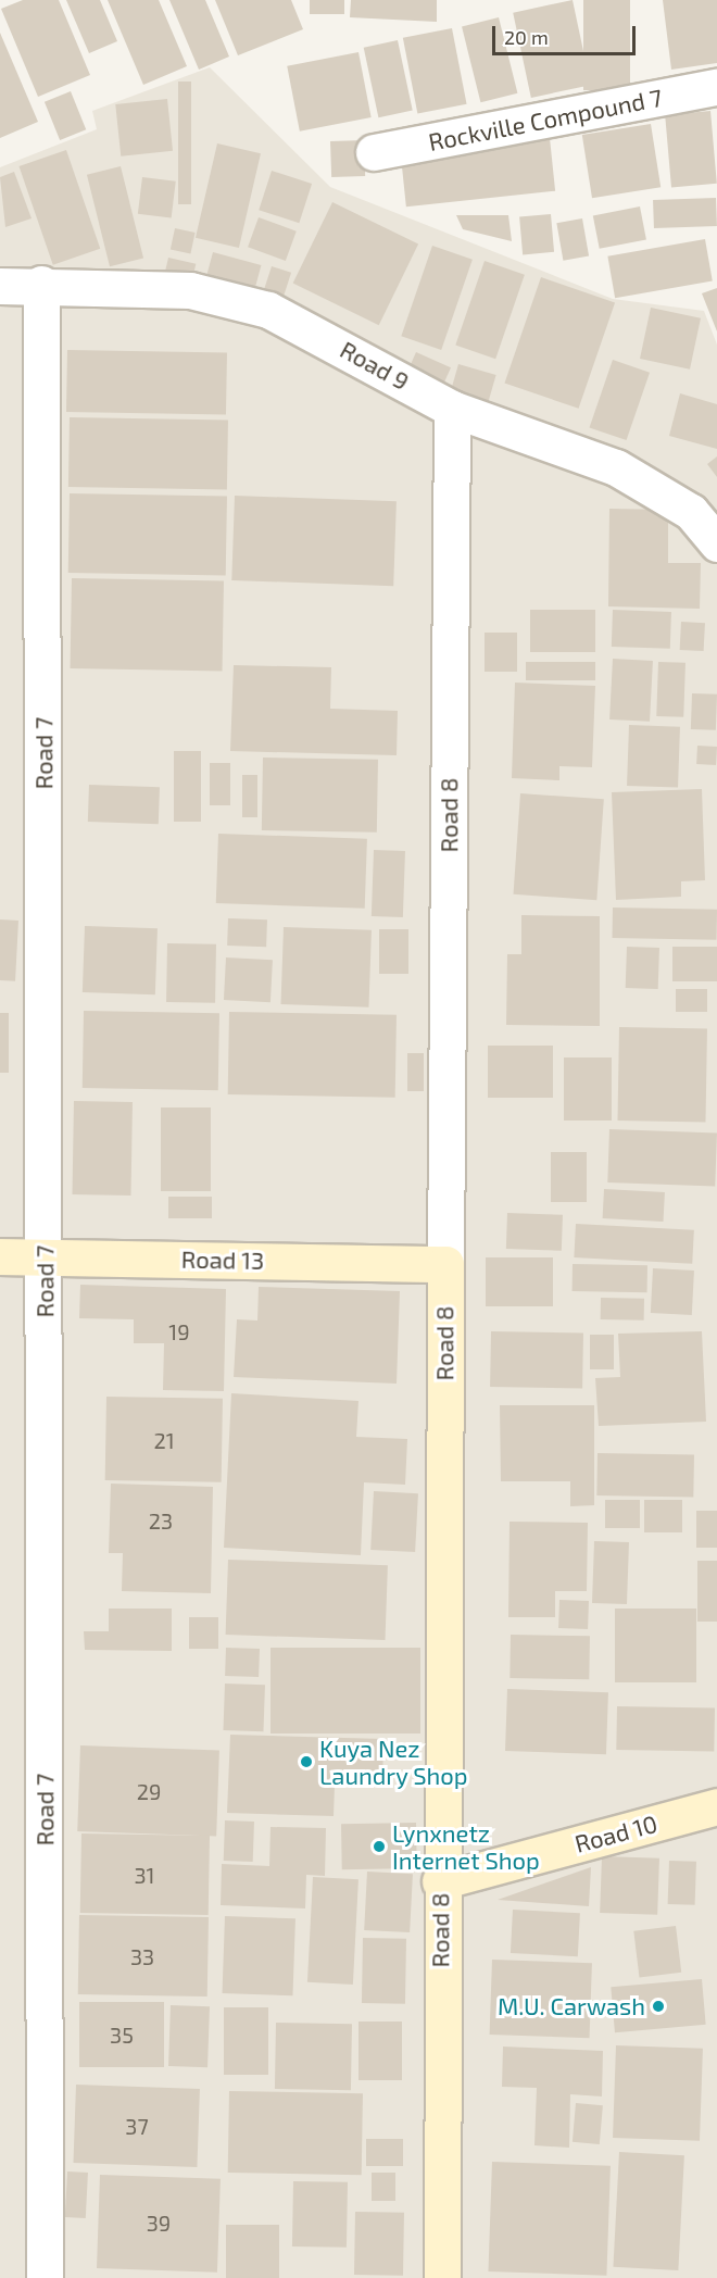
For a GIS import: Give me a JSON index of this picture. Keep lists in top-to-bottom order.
{
  "streets": {
    "street": [
      "Rockville Compound 7",
      "Road 9",
      "Road 7",
      "Road 8",
      "Road 13",
      "Road 10"
    ]
  },
  "crossings": [
    ["Road 9", "Road 7"],
    ["Road 9", "Road 8"],
    ["Road 7", "Road 13"],
    ["Road 8", "Road 13"],
    ["Road 8", "Road 10"]
  ],
  "places": ["Kuya Nez Laundry Shop", "Lynxnetz Internet Shop", "M.U. Carwash"],
  "house_numbers": [
    "19",
    "21",
    "23",
    "29",
    "31",
    "33",
    "35",
    "37",
    "39"
  ],
  "scale_bar": "20 m"
}
